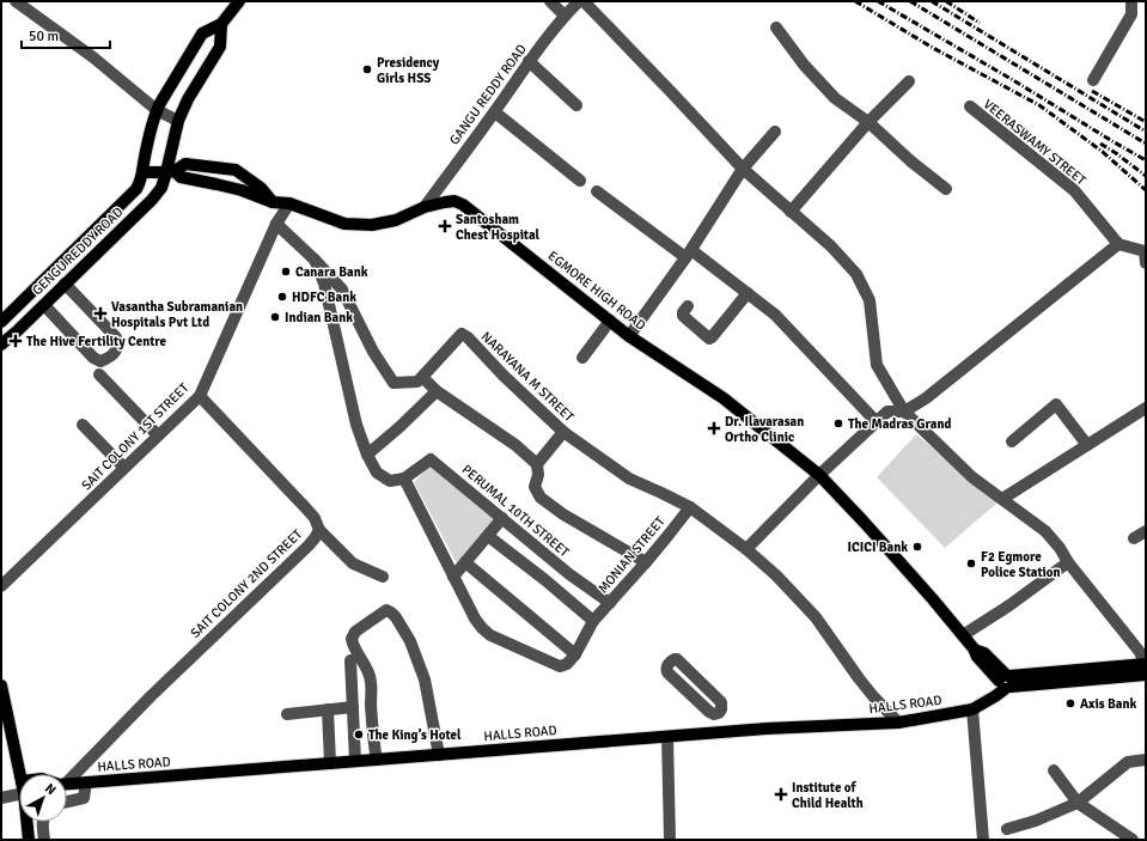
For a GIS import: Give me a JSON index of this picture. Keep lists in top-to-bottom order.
{
  "streets": {
    "main road": ["GENGU REDDY ROAD", "EGMORE HIGH ROAD", "HALLS ROAD"],
    "street": [
      "GANGU REDDY ROAD",
      "VEERASWAMY STREET",
      "NARAYANA M STREET",
      "SAIT COLONY 1ST STREET",
      "PERUMAL 10TH STREET",
      "MONIAN STREET",
      "SAIT COLONY 2ND STREET"
    ]
  },
  "crossings": [
    ["GANGU REDDY ROAD", "EGMORE HIGH ROAD"],
    ["GENGU REDDY ROAD", "EGMORE HIGH ROAD"],
    ["EGMORE HIGH ROAD", "SAIT COLONY 1ST STREET"],
    ["NARAYANA M STREET", "MONIAN STREET"],
    ["NARAYANA M STREET", "HALLS ROAD"],
    ["SAIT COLONY 1ST STREET", "SAIT COLONY 2ND STREET"],
    ["PERUMAL 10TH STREET", "MONIAN STREET"]
  ],
  "places": {
    "other": [
      "Presidency Girls HSS",
      "Canara Bank",
      "HDFC Bank",
      "Indian Bank",
      "The Madras Grand",
      "ICICI Bank",
      "F2 Egmore Police Station",
      "Axis Bank",
      "The King’s Hotel"
    ],
    "health": [
      "Santosham Chest Hospital",
      "Vasantha Subramanian Hospitals Pvt Ltd",
      "The Hive Fertility Centre",
      "Dr. Ilavarasan Ortho Clinic",
      "Institute of Child Health"
    ]
  },
  "scale_bar": "50 m",
  "north": "top right"
}
